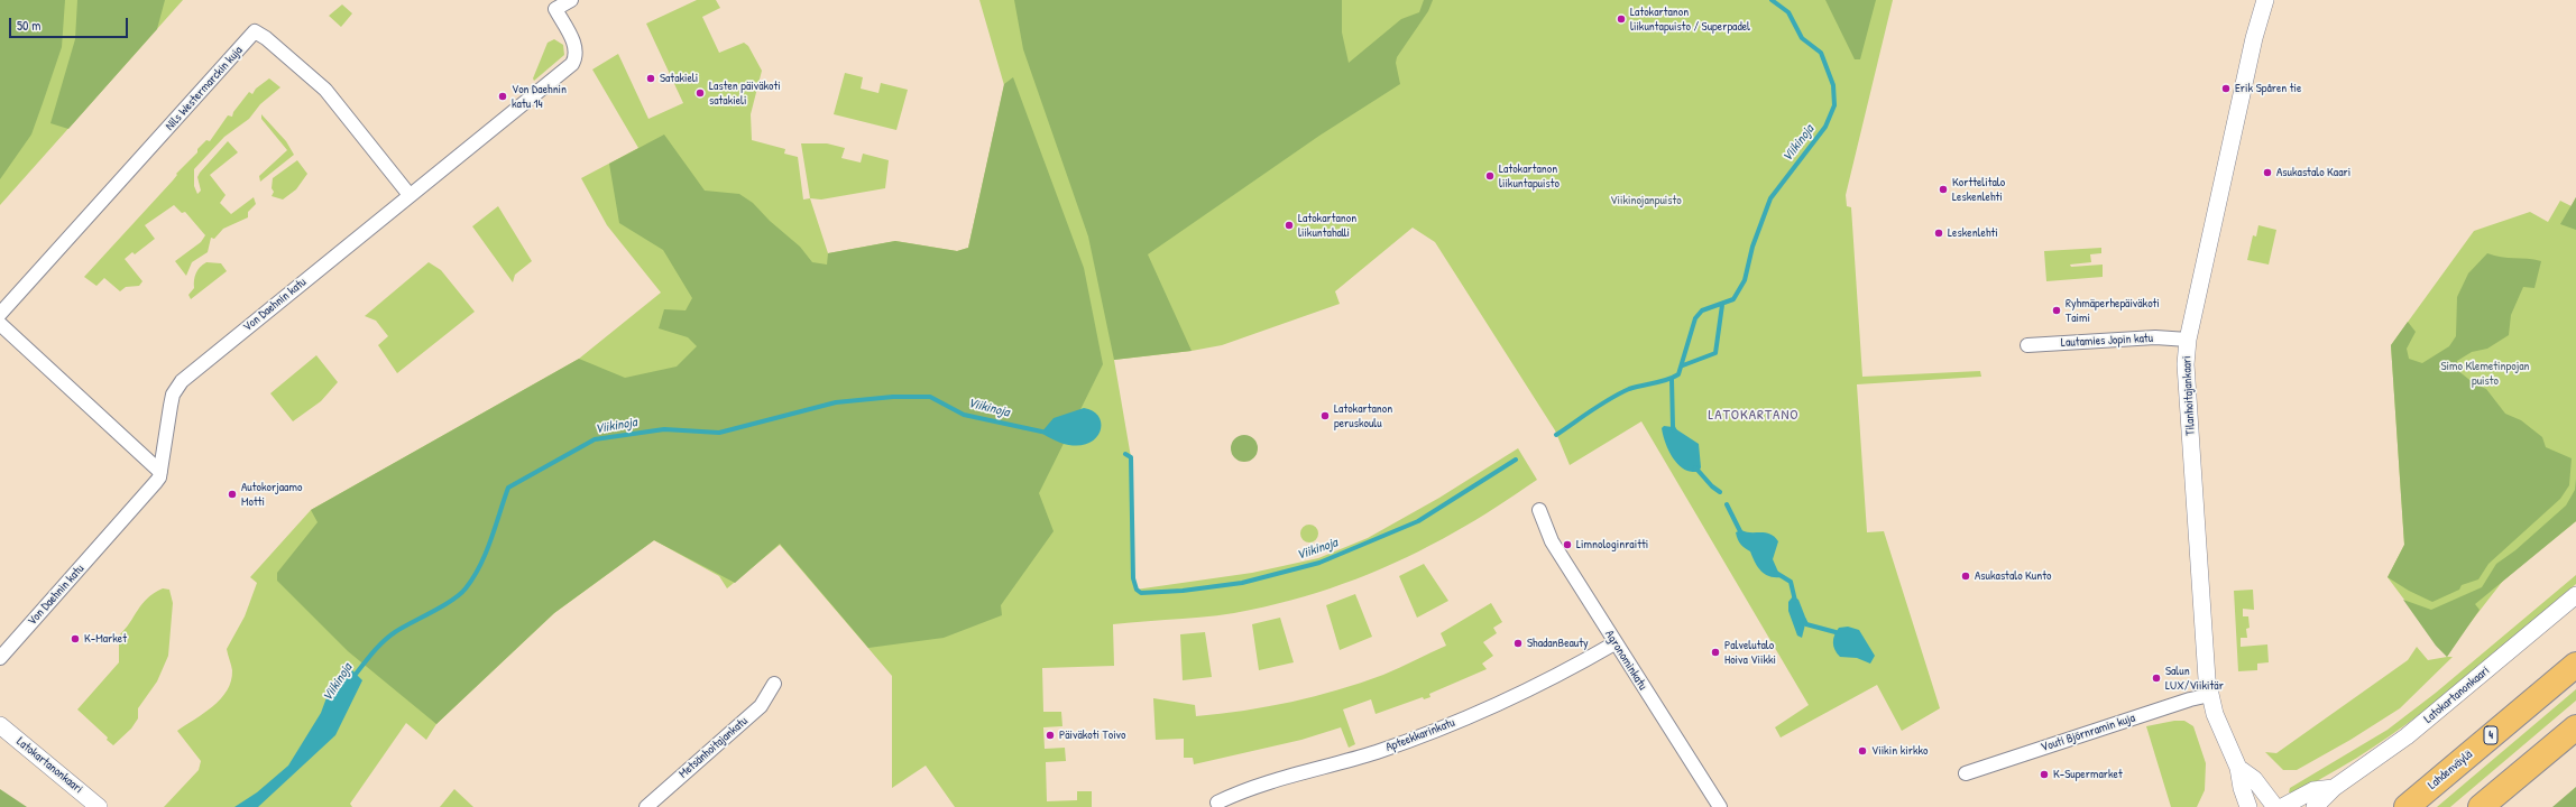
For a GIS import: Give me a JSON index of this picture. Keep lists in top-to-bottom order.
{
  "streets": {
    "highway": ["4", "Lahdenväylä"],
    "street": [
      "Nils Westermarckin kuja",
      "Von Daehnin katu",
      "Lautamies Jopin katu",
      "Tilanhoitajankaari",
      "Agronominkatu",
      "Latokartanonkaari",
      "Vouti Björnramin kuja",
      "Apteekkarinkatu",
      "Metsänhoitajankatu"
    ]
  },
  "crossings": [
    ["Nils Westermarckin kuja", "Von Daehnin katu"],
    ["Lautamies Jopin katu", "Tilanhoitajankaari"],
    ["Tilanhoitajankaari", "Vouti Björnramin kuja"],
    ["Agronominkatu", "Apteekkarinkatu"]
  ],
  "districts": ["LATOKARTANO"],
  "water": ["Viikinoja"],
  "parks": ["Viikinojanpuisto", "Simo Klemetinpojan puisto"],
  "places": [
    "Latokartanon liikuntapuisto / Superpadel",
    "Satakieli",
    "Erik Spåren tie",
    "Lasten päiväkoti satakieli",
    "Von Daehnin katu 14",
    "Asukastalo Kaari",
    "Latokartanon liikuntapuisto",
    "Korttelitalo Leskenlehti",
    "Latokartanon liikuntahalli",
    "Leskenlehti",
    "Ryhmäperhepäiväkoti Taimi",
    "Latokartanon peruskoulu",
    "Autokorjaamo Motti",
    "Limnologinraitti",
    "Asukastalo Kunto",
    "K-Market",
    "ShadanBeauty",
    "Palvelutalo Hoiva Viikki",
    "Salun LUX/Viikitär",
    "Päiväkoti Toivo",
    "Viikin kirkko",
    "K-Supermarket"
  ],
  "scale_bar": "50 m"
}
